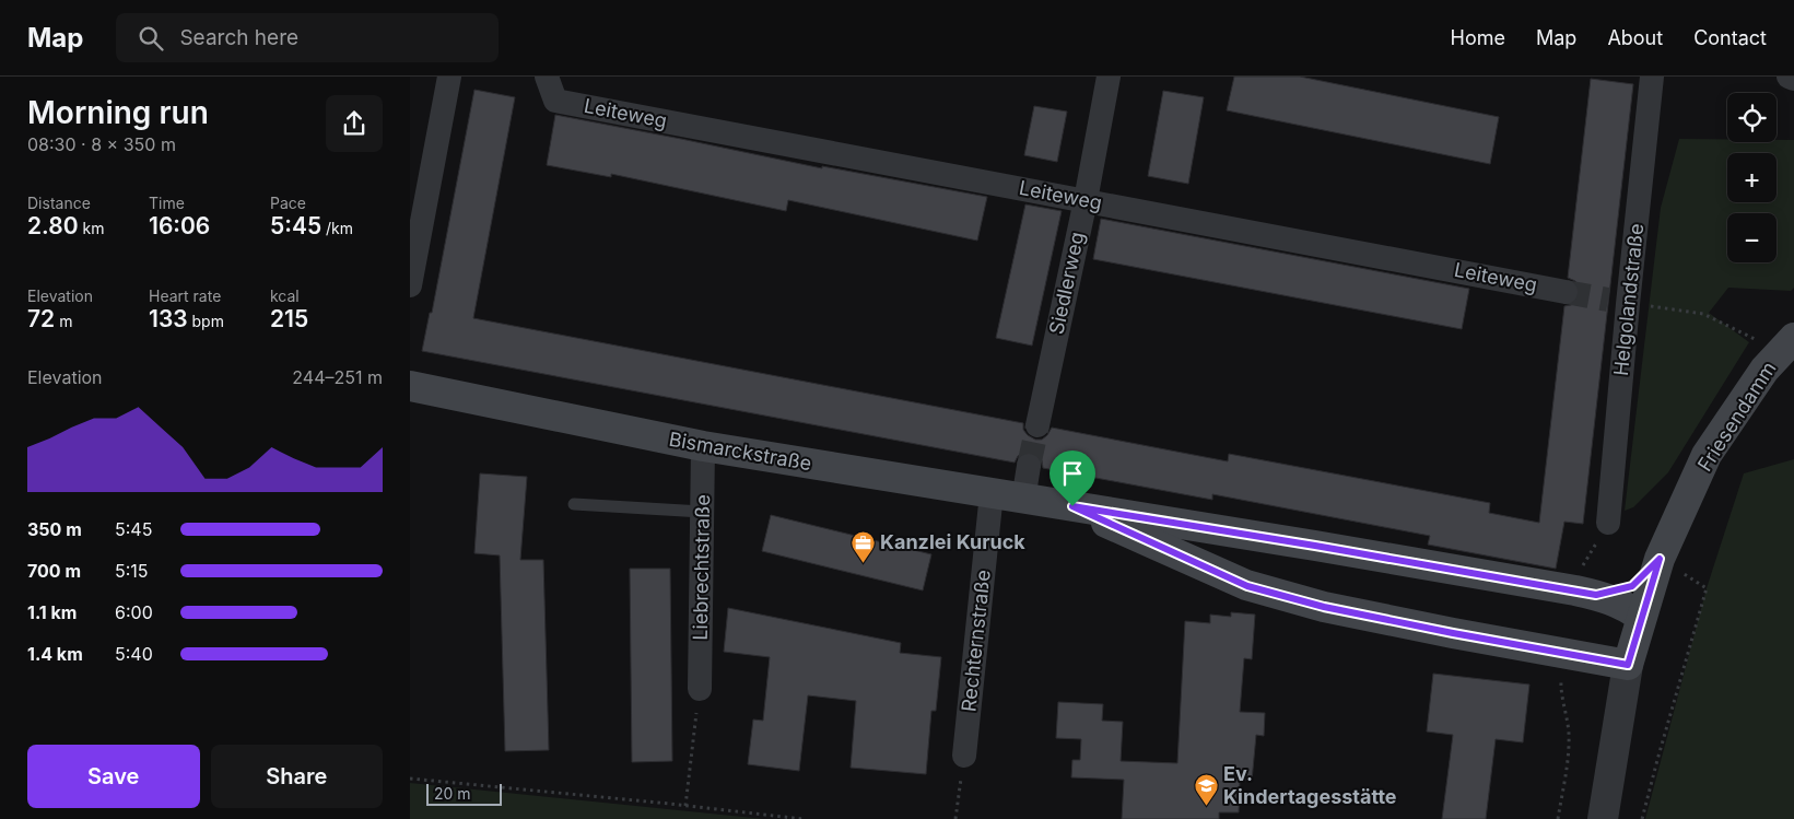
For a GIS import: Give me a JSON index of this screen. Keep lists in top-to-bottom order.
{
  "streets": {
    "main road": ["Friesendamm", "Bismarckstraße"],
    "street": [
      "Leiteweg",
      "Siedlerweg",
      "Helgolandstraße",
      "Liebrechtstraße",
      "Rechternstraße"
    ]
  },
  "crossings": [
    ["Leiteweg", "Siedlerweg"],
    ["Friesendamm", "Bismarckstraße"],
    ["Bismarckstraße", "Liebrechtstraße"],
    ["Bismarckstraße", "Rechternstraße"]
  ],
  "places": {
    "office": ["Kanzlei Kuruck"],
    "school or university": ["Ev. Kindertagesstätte"]
  },
  "scale_bar": "20 m",
  "page": {
    "header": "Map",
    "search": "Search here",
    "nav": [
      "Home",
      "Map",
      "About",
      "Contact"
    ],
    "heading": ["Morning run", "08:30 · 8 × 350 m"],
    "map_buttons": ["+", "−"],
    "stats": [
      ["Distance", "2.80 km"],
      ["Time", "16:06"],
      ["Pace", "5:45 /km"],
      ["Elevation", "72 m"],
      ["Heart rate", "133 bpm"],
      ["kcal", "215"]
    ],
    "chart": ["Elevation", "244–251 m"],
    "list": [
      {
        "name": "350 m",
        "note": "5:45"
      },
      {
        "name": "700 m",
        "note": "5:15"
      },
      {
        "name": "1.1 km",
        "note": "6:00"
      },
      {
        "name": "1.4 km",
        "note": "5:40"
      }
    ],
    "buttons": ["Save", "Share"],
    "scale": "20 m"
  }
}
